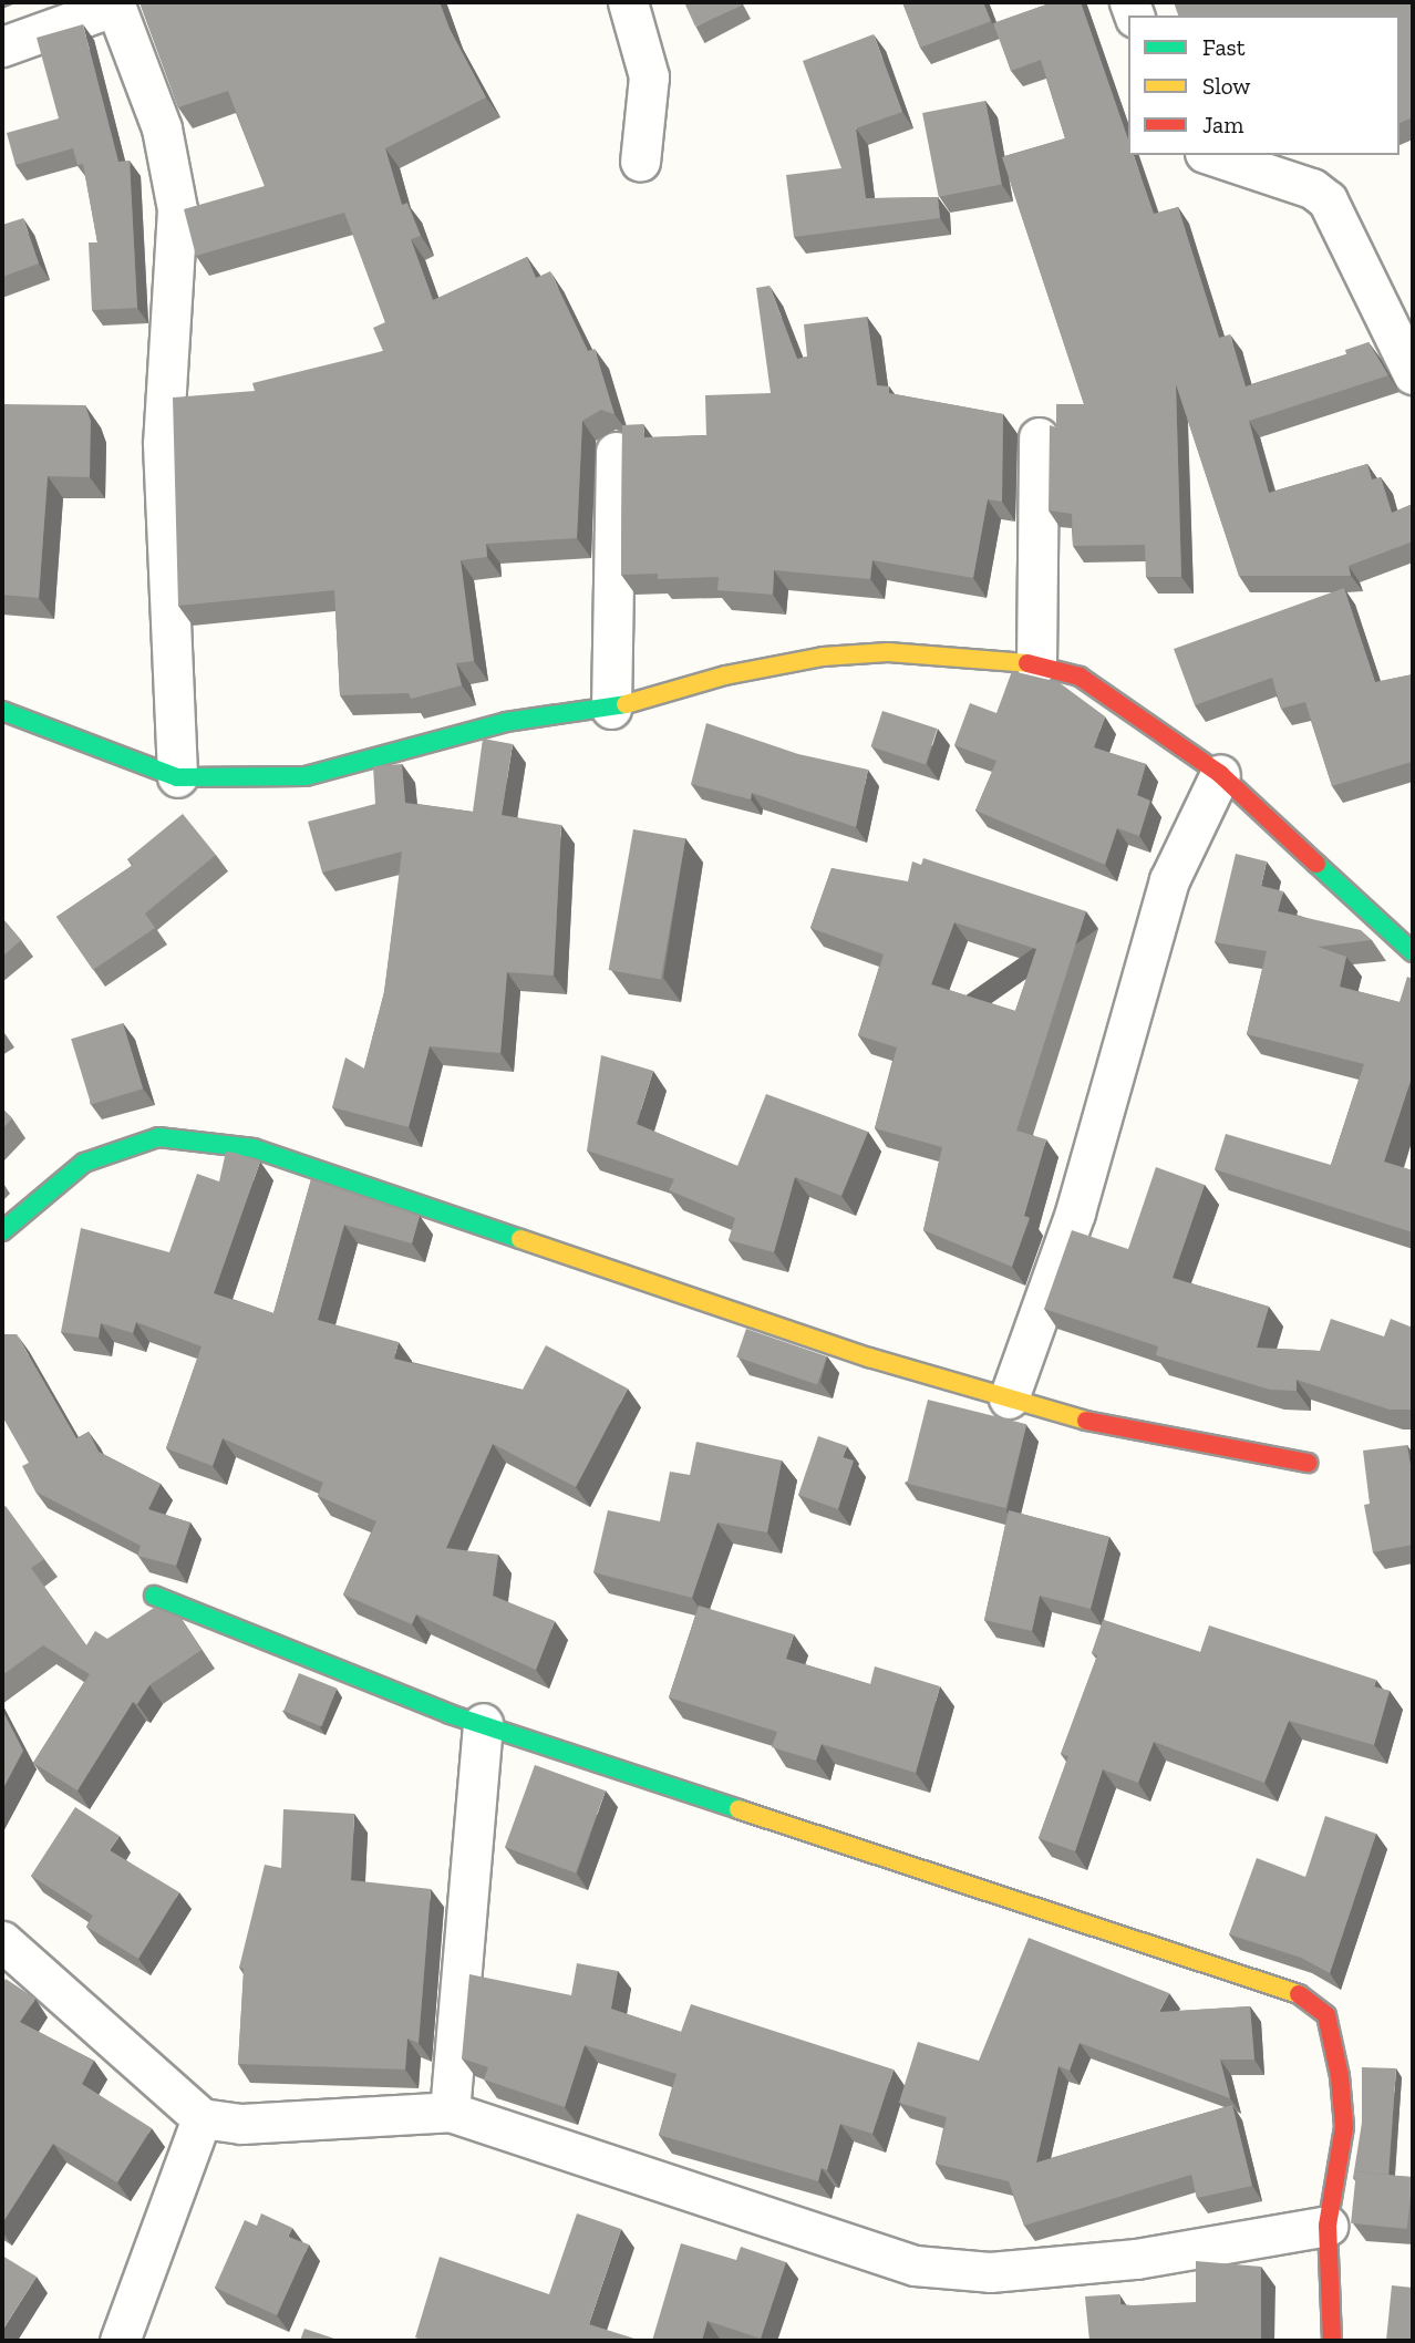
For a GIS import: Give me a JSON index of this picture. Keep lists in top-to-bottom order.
{
  "legend": ["Fast", "Slow", "Jam"]
}
